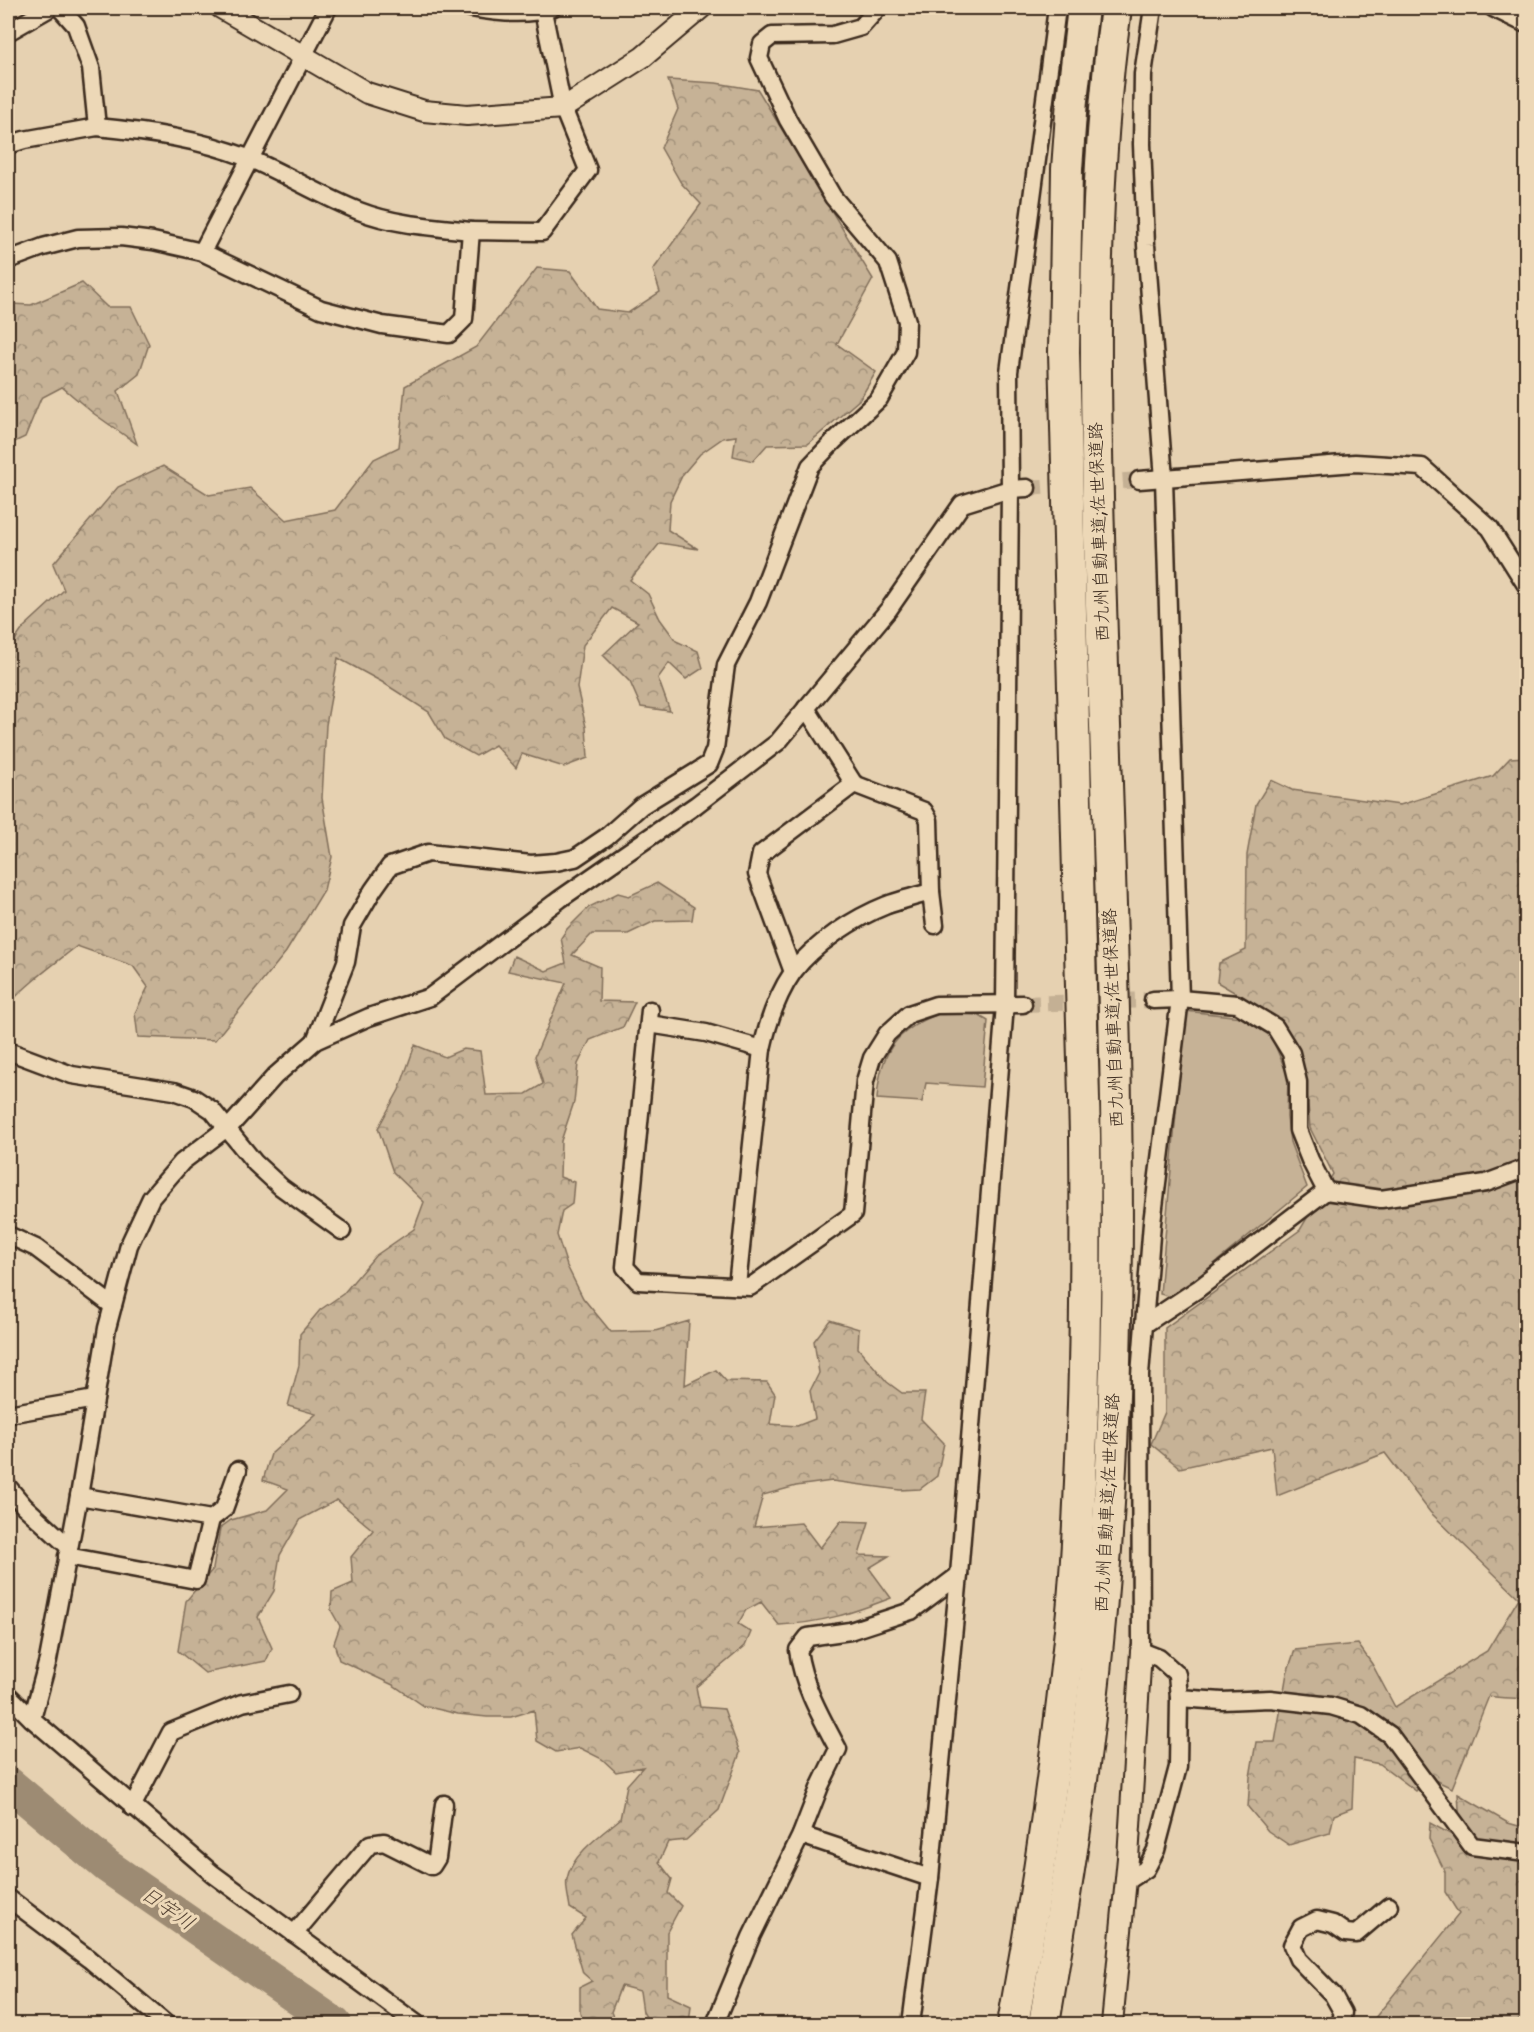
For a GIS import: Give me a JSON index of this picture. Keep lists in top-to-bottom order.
{
  "streets": {
    "highway": ["西九州自動車道;佐世保道路"]
  },
  "water": ["日宇川"]
}
